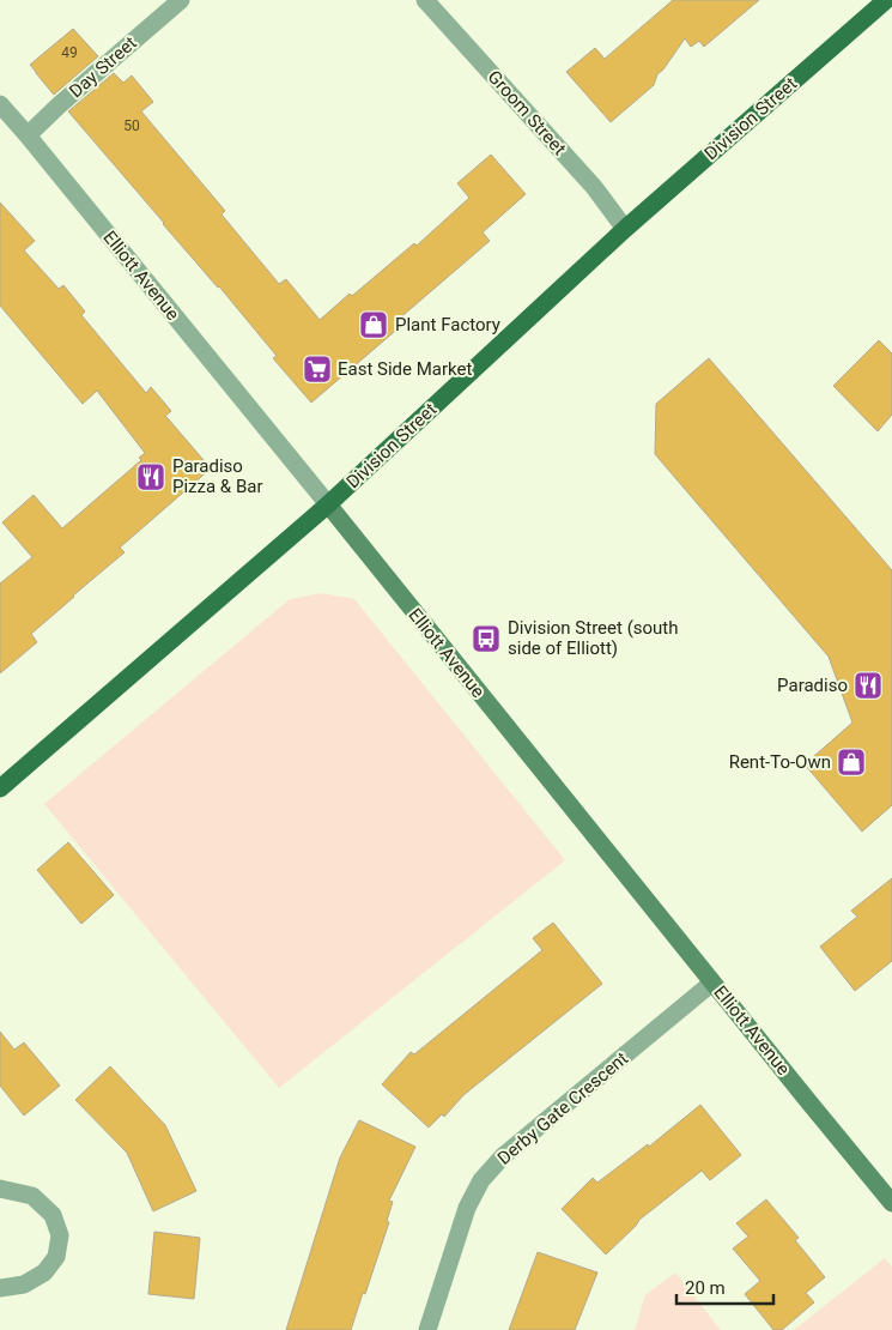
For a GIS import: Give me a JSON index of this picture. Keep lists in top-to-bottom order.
{
  "streets": {
    "main road": ["Division Street"],
    "street": [
      "Day Street",
      "Groom Street",
      "Elliott Avenue",
      "Derby Gate Crescent"
    ]
  },
  "crossings": [
    ["Day Street", "Elliott Avenue"],
    ["Groom Street", "Division Street"],
    ["Division Street", "Elliott Avenue"],
    ["Elliott Avenue", "Derby Gate Crescent"]
  ],
  "places": {
    "shop": ["Plant Factory", "Rent-To-Own"],
    "supermarket": ["East Side Market"],
    "restaurant": ["Paradiso Pizza & Bar", "Paradiso"],
    "bus stop": ["Division Street (south side of Elliott)"]
  },
  "house_numbers": ["49", "50"],
  "scale_bar": "20 m"
}
